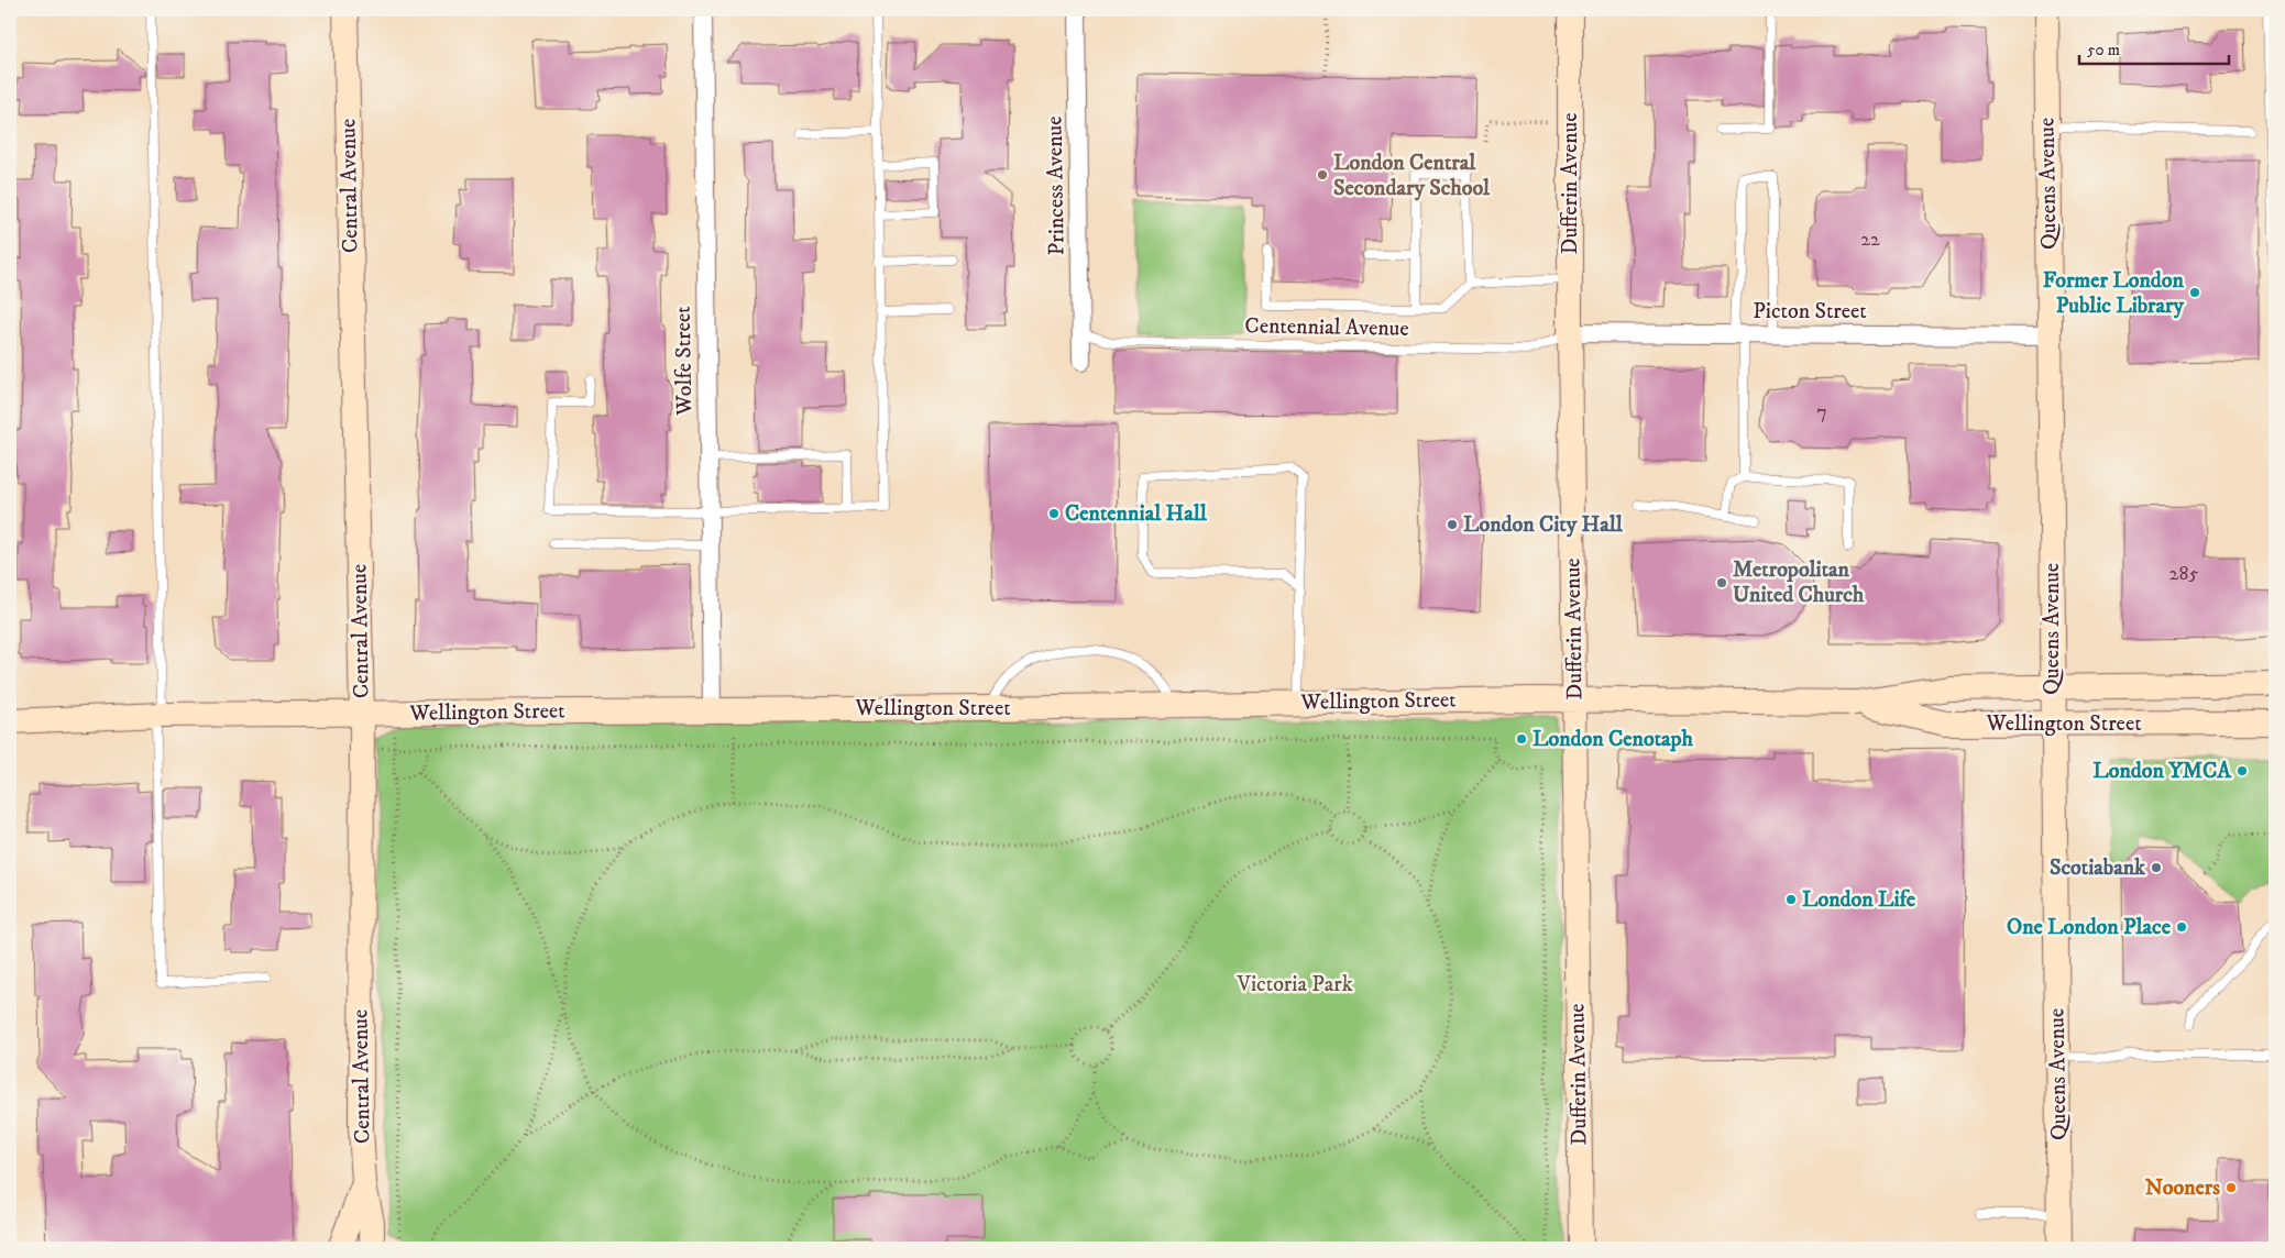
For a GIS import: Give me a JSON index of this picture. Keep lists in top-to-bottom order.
{
  "streets": {
    "street": [
      "Dufferin Avenue",
      "Queens Avenue",
      "Central Avenue",
      "Princess Avenue",
      "Picton Street",
      "Wolfe Street",
      "Wellington Street"
    ],
    "lane": ["Centennial Avenue"]
  },
  "crossings": [
    ["Dufferin Avenue", "Picton Street"],
    ["Dufferin Avenue", "Centennial Avenue"],
    ["Dufferin Avenue", "Wellington Street"],
    ["Queens Avenue", "Picton Street"],
    ["Queens Avenue", "Wellington Street"],
    ["Central Avenue", "Wellington Street"],
    ["Princess Avenue", "Centennial Avenue"],
    ["Picton Street", "Centennial Avenue"],
    ["Wolfe Street", "Wellington Street"]
  ],
  "parks": ["Victoria Park"],
  "places": [
    "London Central Secondary School",
    "Former London Public Library",
    "Centennial Hall",
    "London City Hall",
    "Metropolitan United Church",
    "London Cenotaph",
    "London YMCA",
    "Scotiabank",
    "London Life",
    "One London Place",
    "Nooners"
  ],
  "house_numbers": ["22", "7", "285"],
  "scale_bar": "50 m"
}
